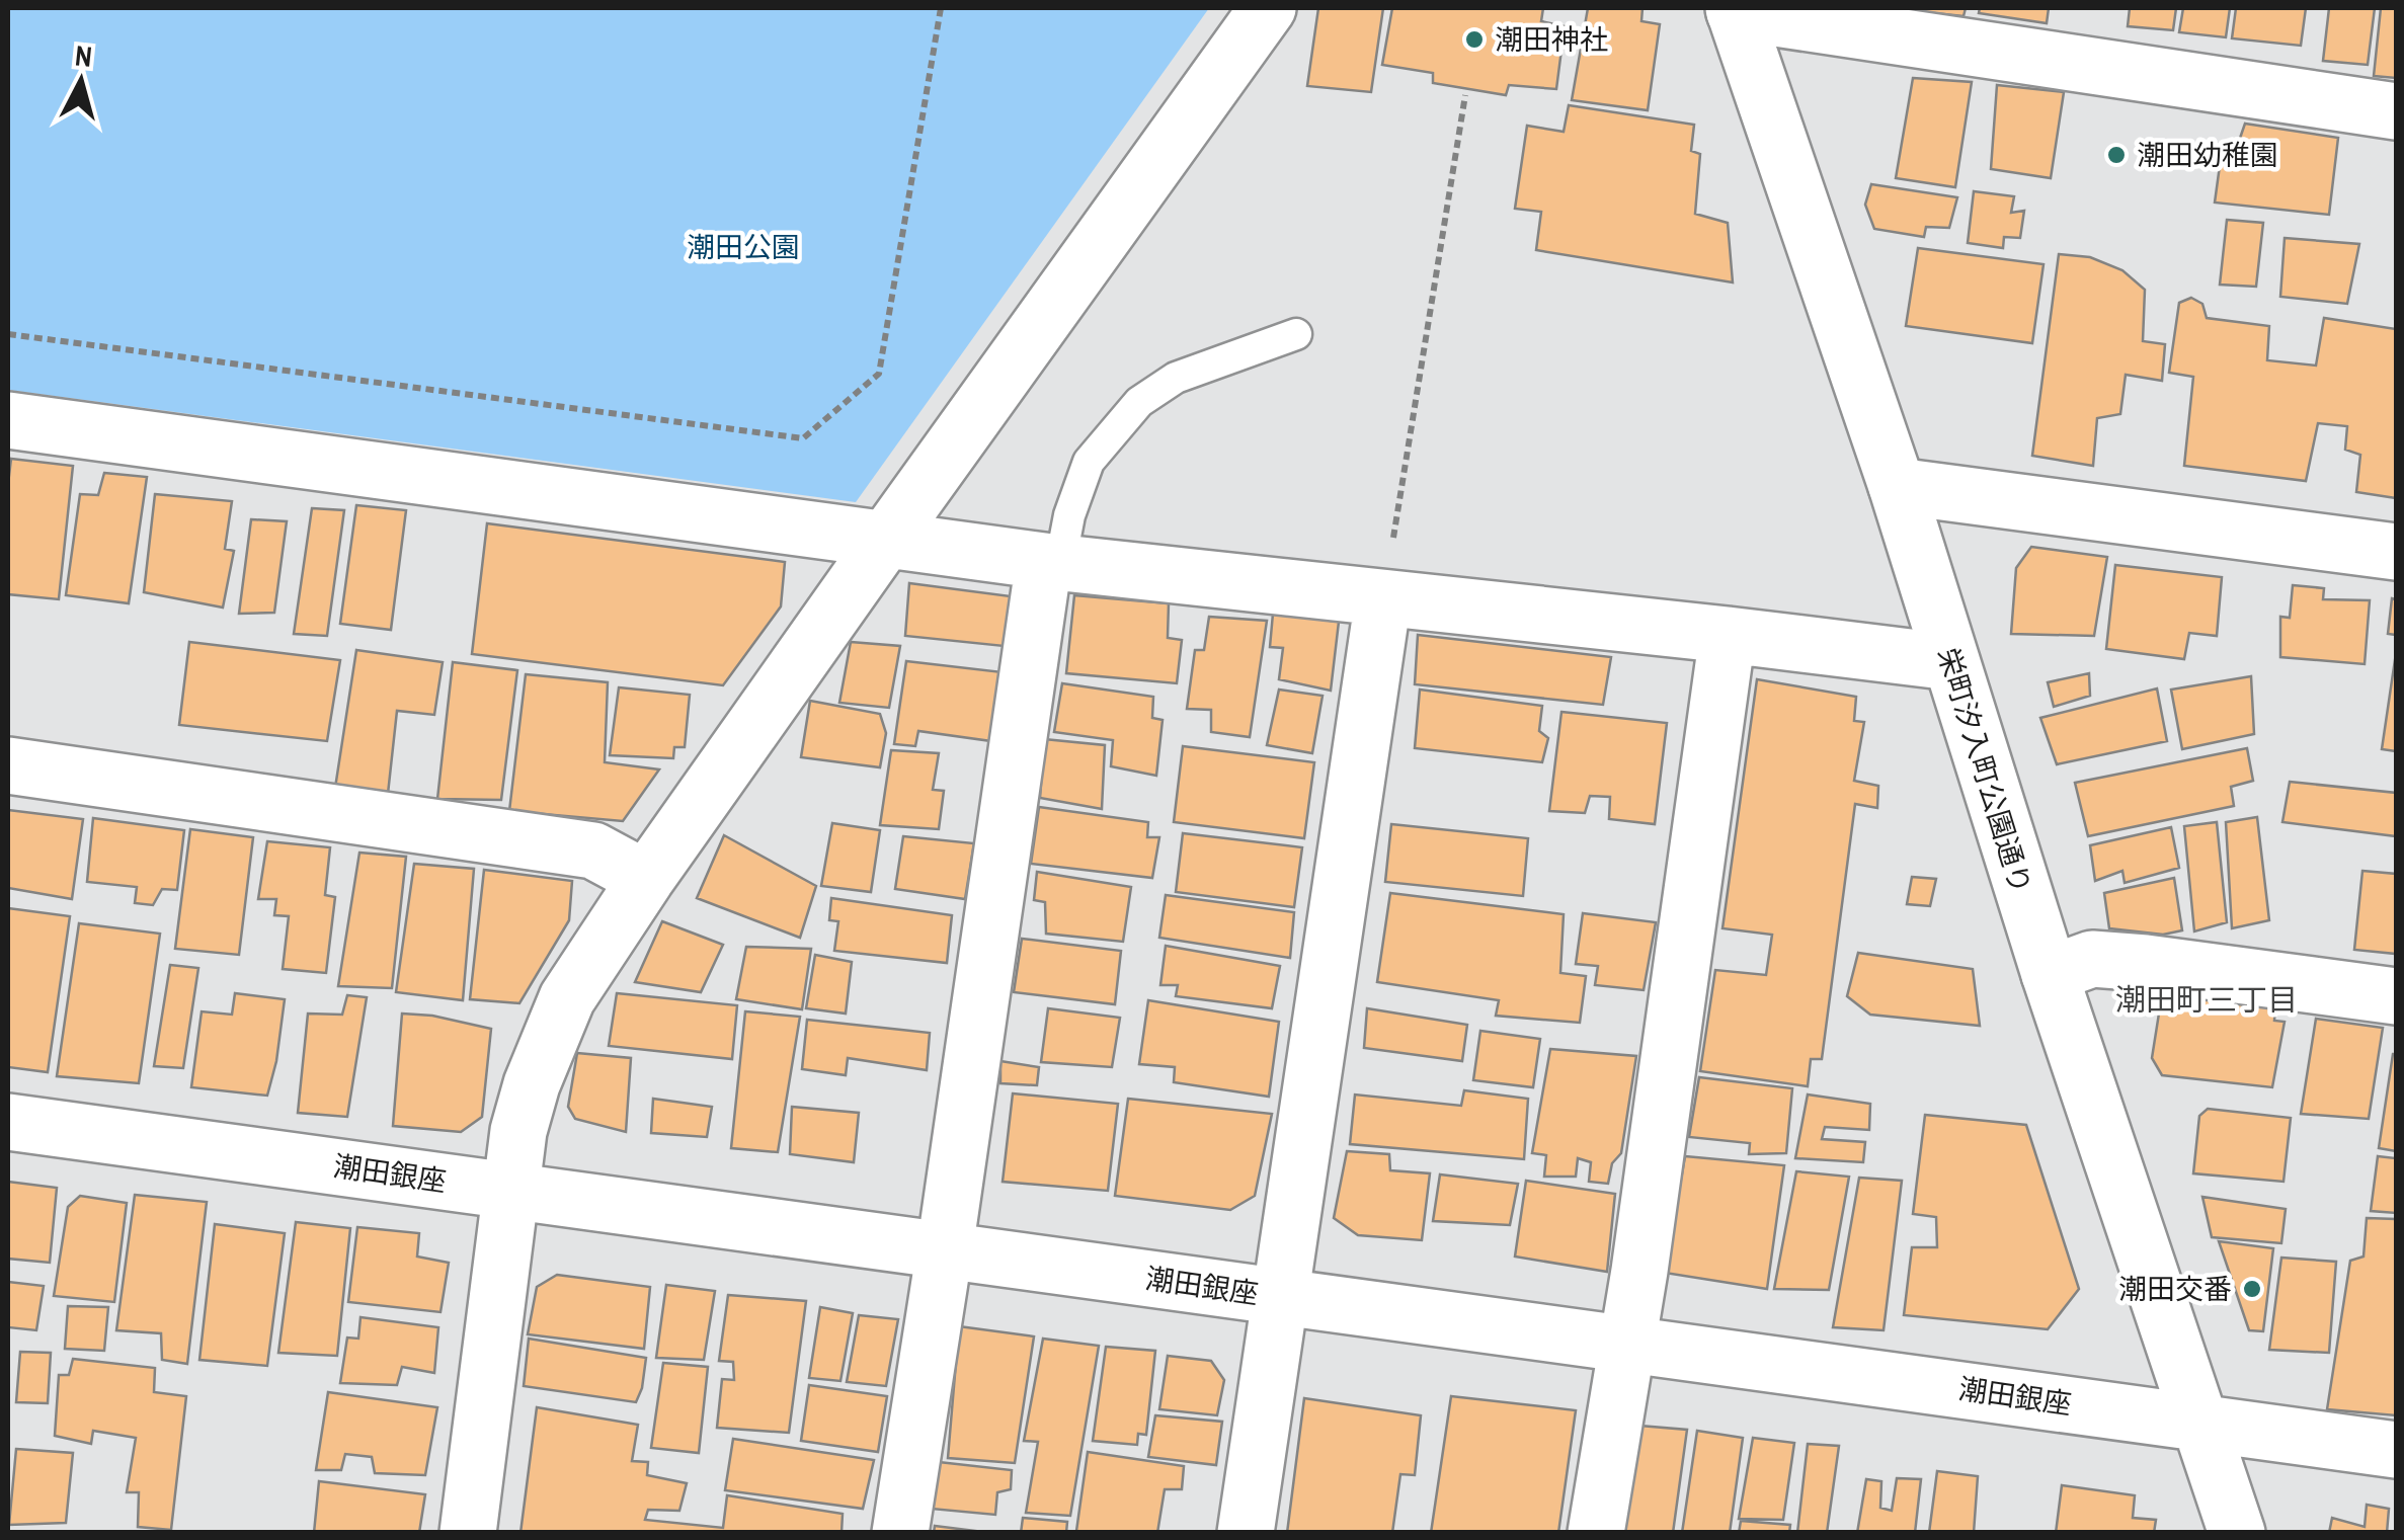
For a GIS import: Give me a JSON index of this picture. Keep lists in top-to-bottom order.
{
  "streets": {
    "street": ["栄町汐入町公園通り", "潮田銀座"]
  },
  "crossings": [
    ["栄町汐入町公園通り", "潮田銀座"]
  ],
  "districts": ["潮田町三丁目"],
  "parks": ["潮田公園"],
  "places": ["潮田神社", "潮田幼稚園", "潮田交番"],
  "north": "top"
}
